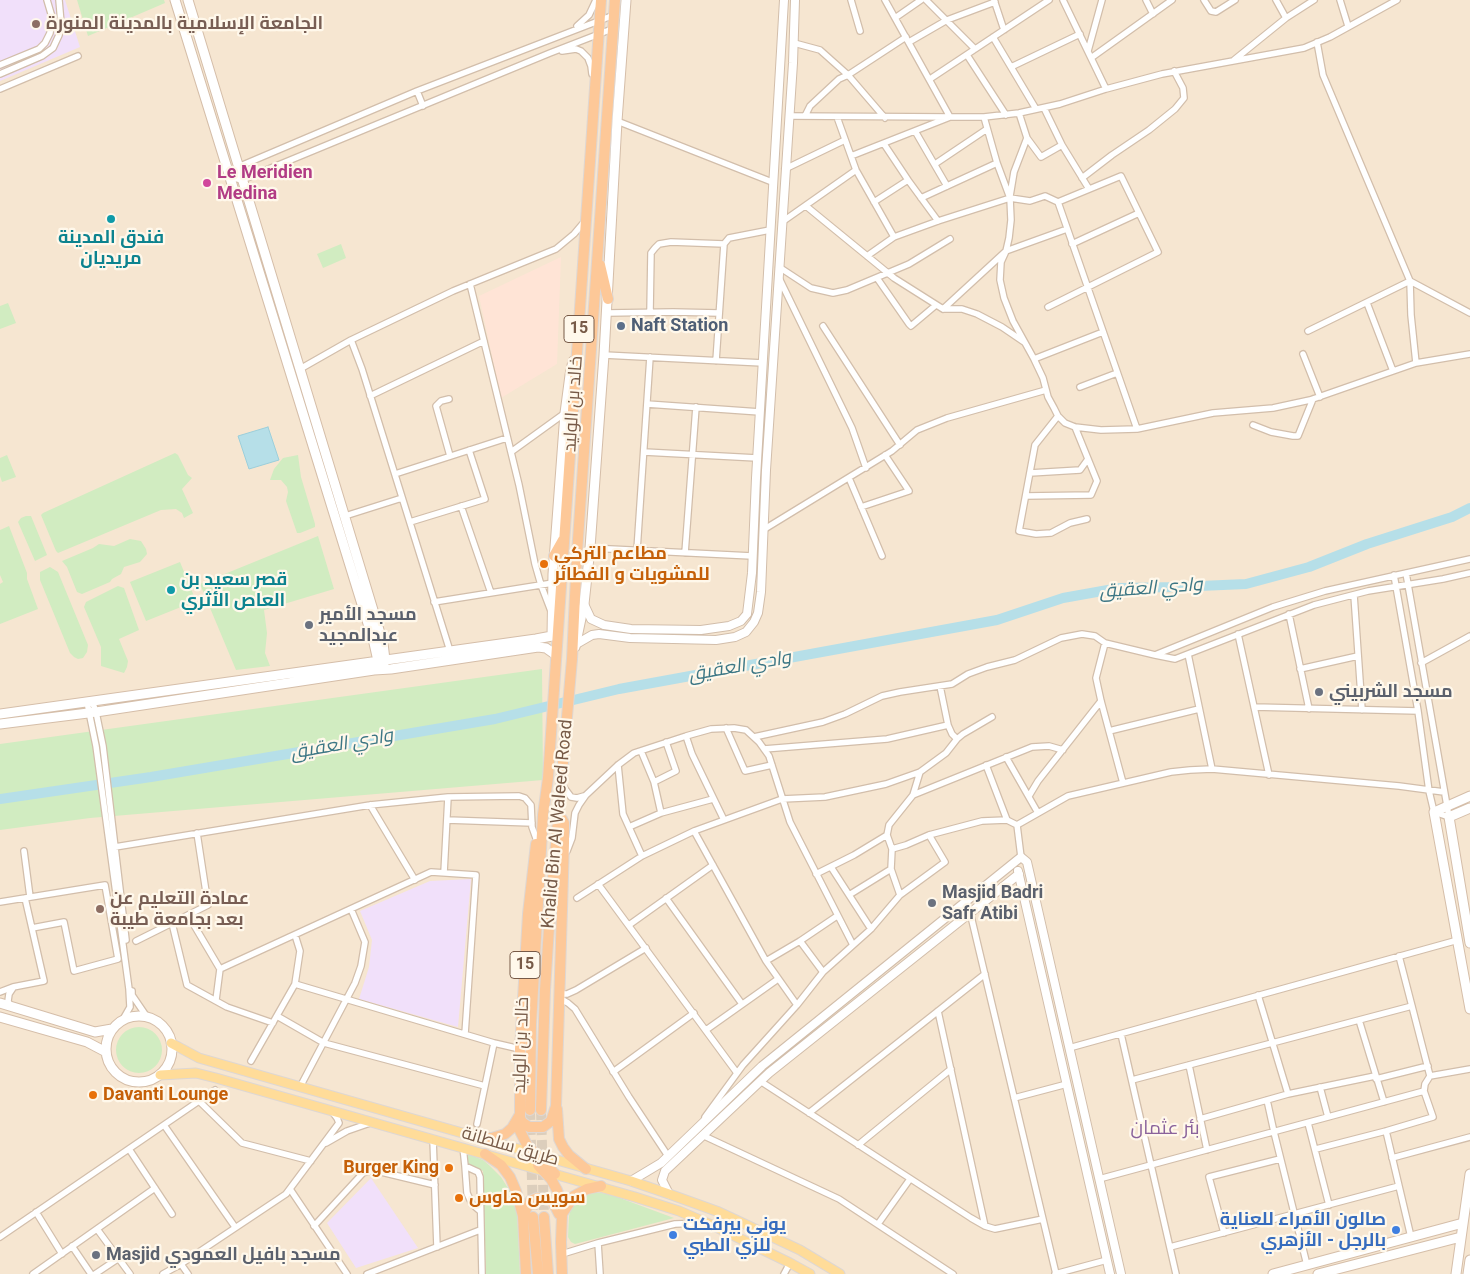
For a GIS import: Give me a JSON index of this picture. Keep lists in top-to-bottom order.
{
  "streets": {
    "highway": ["15", "خالد بن الوليد", "Khalid Bin Al Waleed Road"],
    "main road": ["طريق سلطانة"]
  },
  "crossings": [
    ["خالد بن الوليد", "Khalid Bin Al Waleed Road"],
    ["خالد بن الوليد", "طريق سلطانة"]
  ],
  "districts": ["بئر عثمان"],
  "water": ["وادي العقيق"],
  "places": [
    "الجامعة الإسلامية بالمدينة المنورة",
    "Le Meridien Medina",
    "فندق المدينة مريديان",
    "Naft Station",
    "مطاعم التركي للمشويات و الفطائر",
    "قصر سعيد بن العاص الأثري",
    "مسجد الأمير عبدالمجيد",
    "مسجد الشربيني",
    "Masjid Badri Safr Atibi",
    "عمادة التعليم عن بعد بجامعة طيبة",
    "Davanti Lounge",
    "Burger King",
    "سويس هاوس",
    "صالون الأمراء للعناية بالرجل - الأزهري",
    "يوني بيرفكت للزي الطبي",
    "Masjid مسجد بافيل العمودي"
  ]
}
